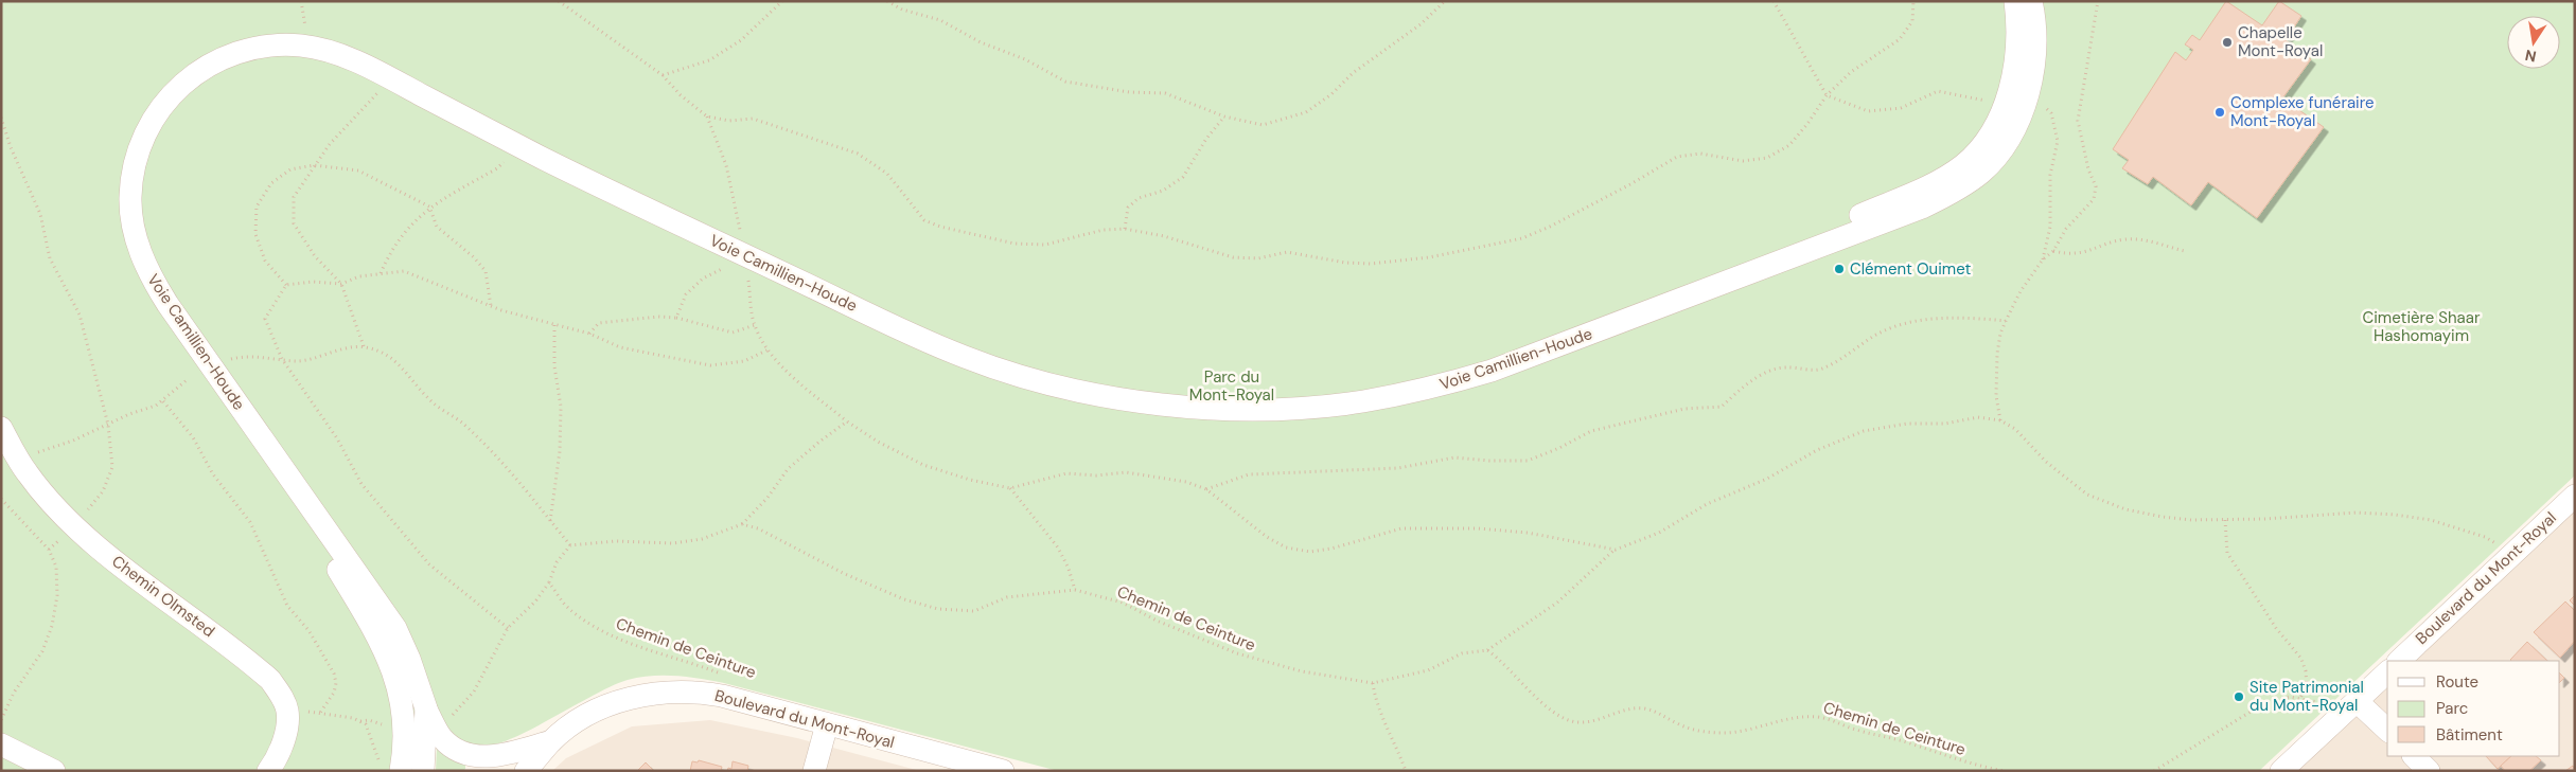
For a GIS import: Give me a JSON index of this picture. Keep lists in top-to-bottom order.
{
  "streets": {
    "street": ["Voie Camillien-Houde", "Boulevard du Mont-Royal", "Chemin Olmsted"],
    "path": ["Chemin de Ceinture"]
  },
  "parks": ["Cimetière Shaar Hashomayim", "Parc du Mont-Royal"],
  "places": [
    "Chapelle Mont-Royal",
    "Complexe funéraire Mont-Royal",
    "Clément Ouimet",
    "Site Patrimonial du Mont-Royal"
  ],
  "legend": ["Route", "Parc", "Bâtiment"],
  "north": "bottom"
}
